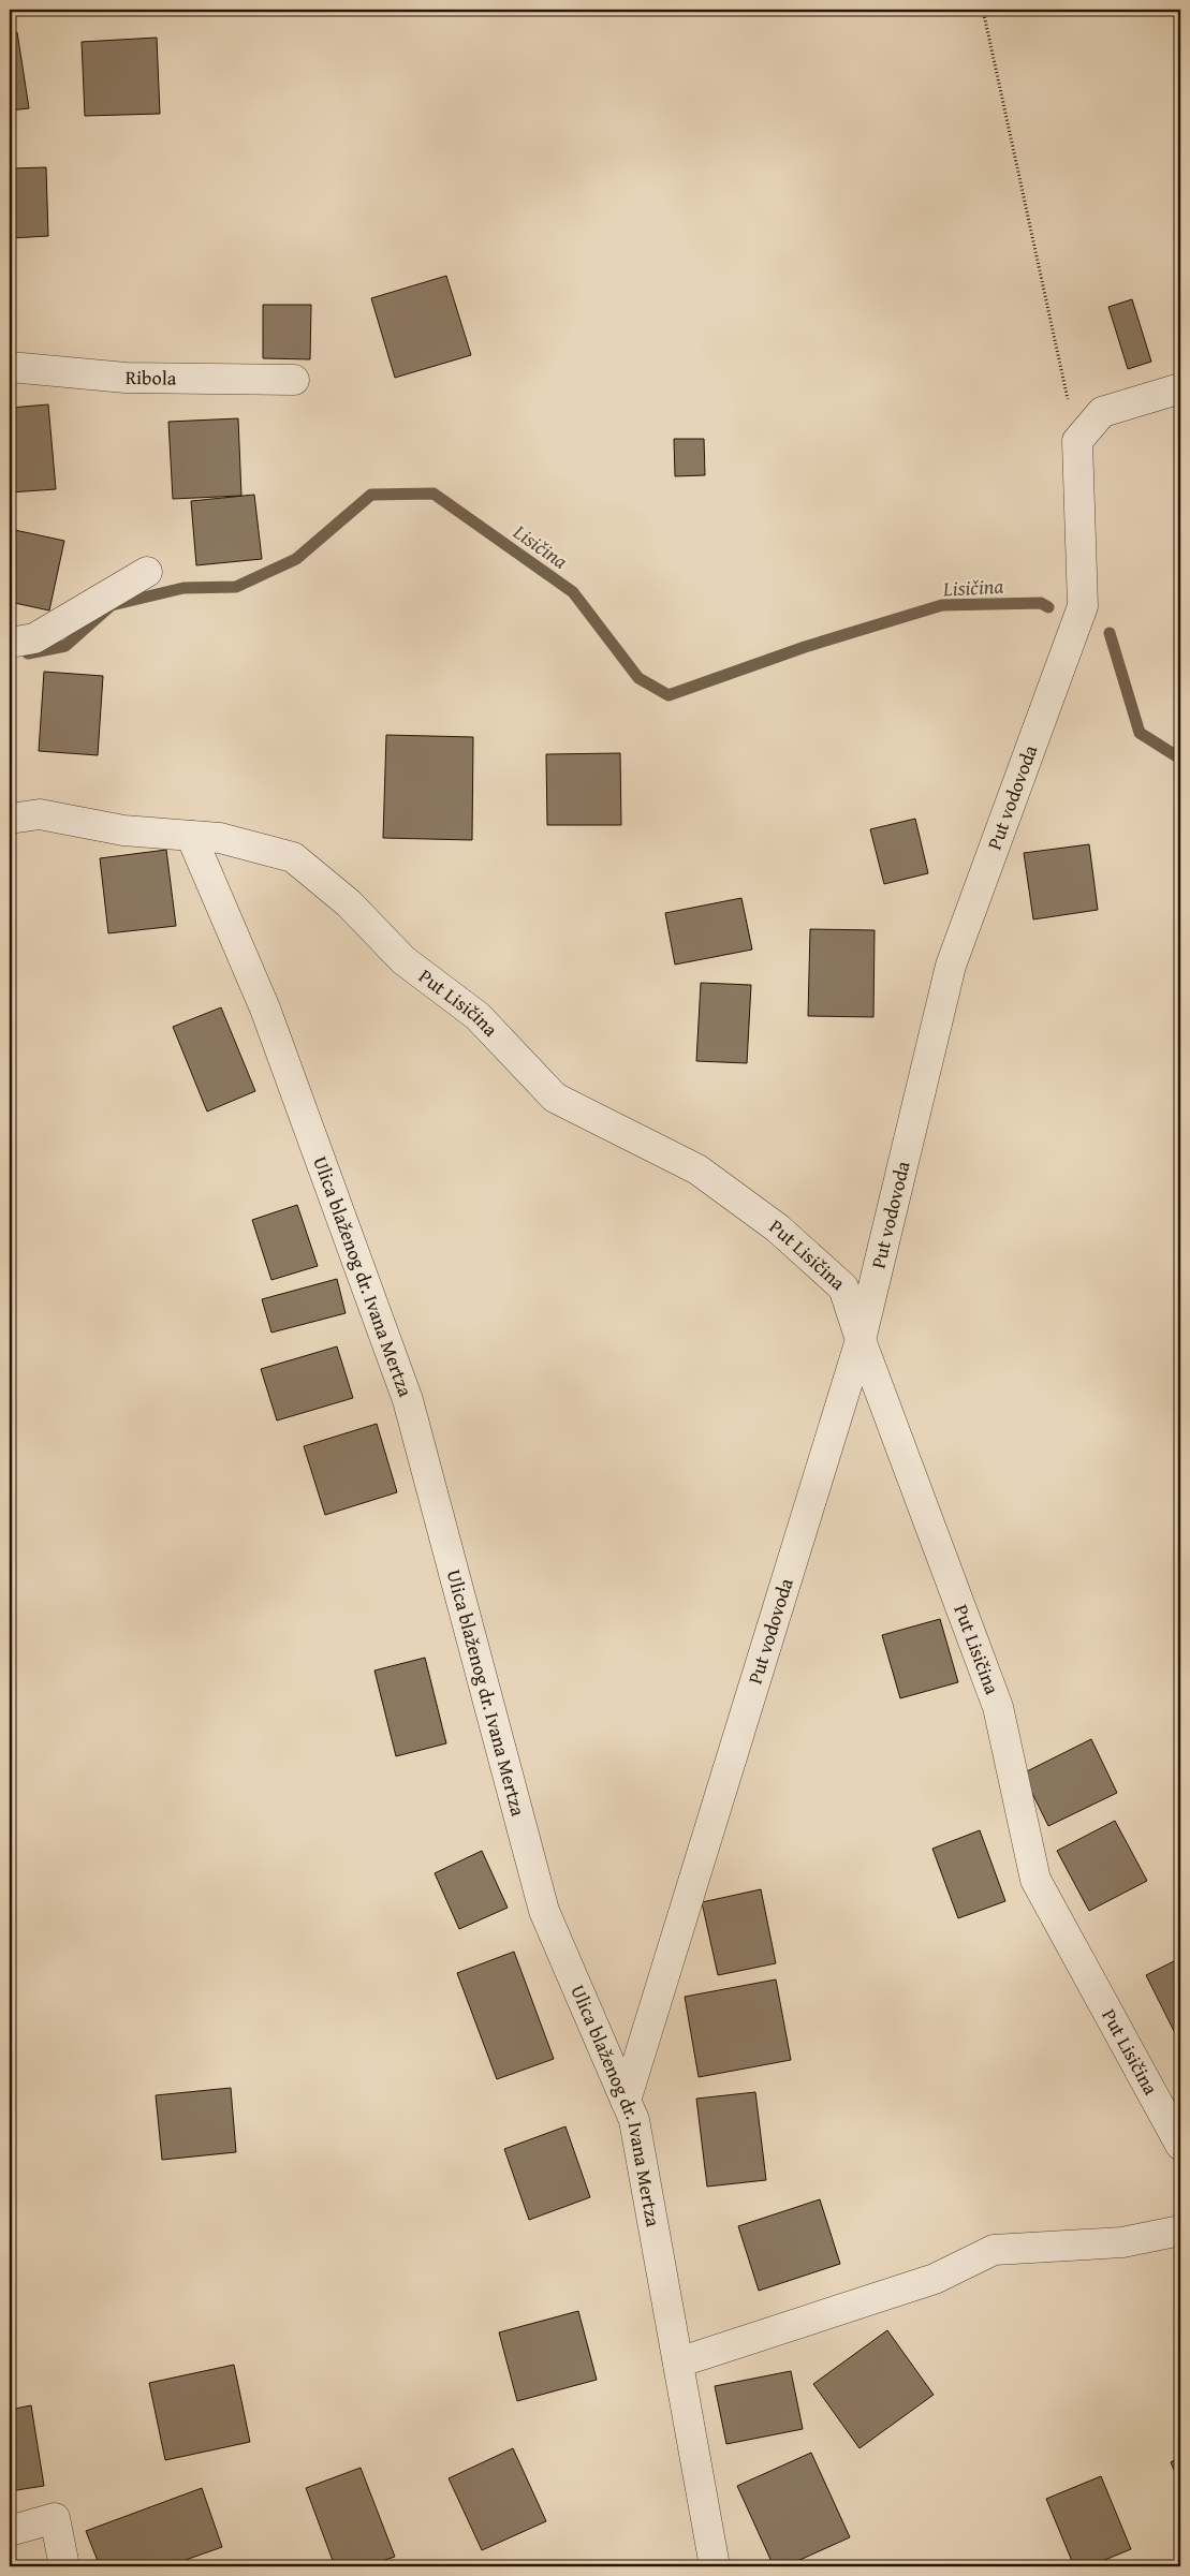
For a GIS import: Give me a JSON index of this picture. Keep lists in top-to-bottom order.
{
  "streets": {
    "street": [
      "Ribola",
      "Put vodovoda",
      "Put Lisičina",
      "Ulica blaženog dr. Ivana Mertza"
    ]
  },
  "crossings": [
    ["Put vodovoda", "Put Lisičina"],
    ["Put vodovoda", "Ulica blaženog dr. Ivana Mertza"],
    ["Put Lisičina", "Ulica blaženog dr. Ivana Mertza"]
  ],
  "water": ["Lisičina"]
}
